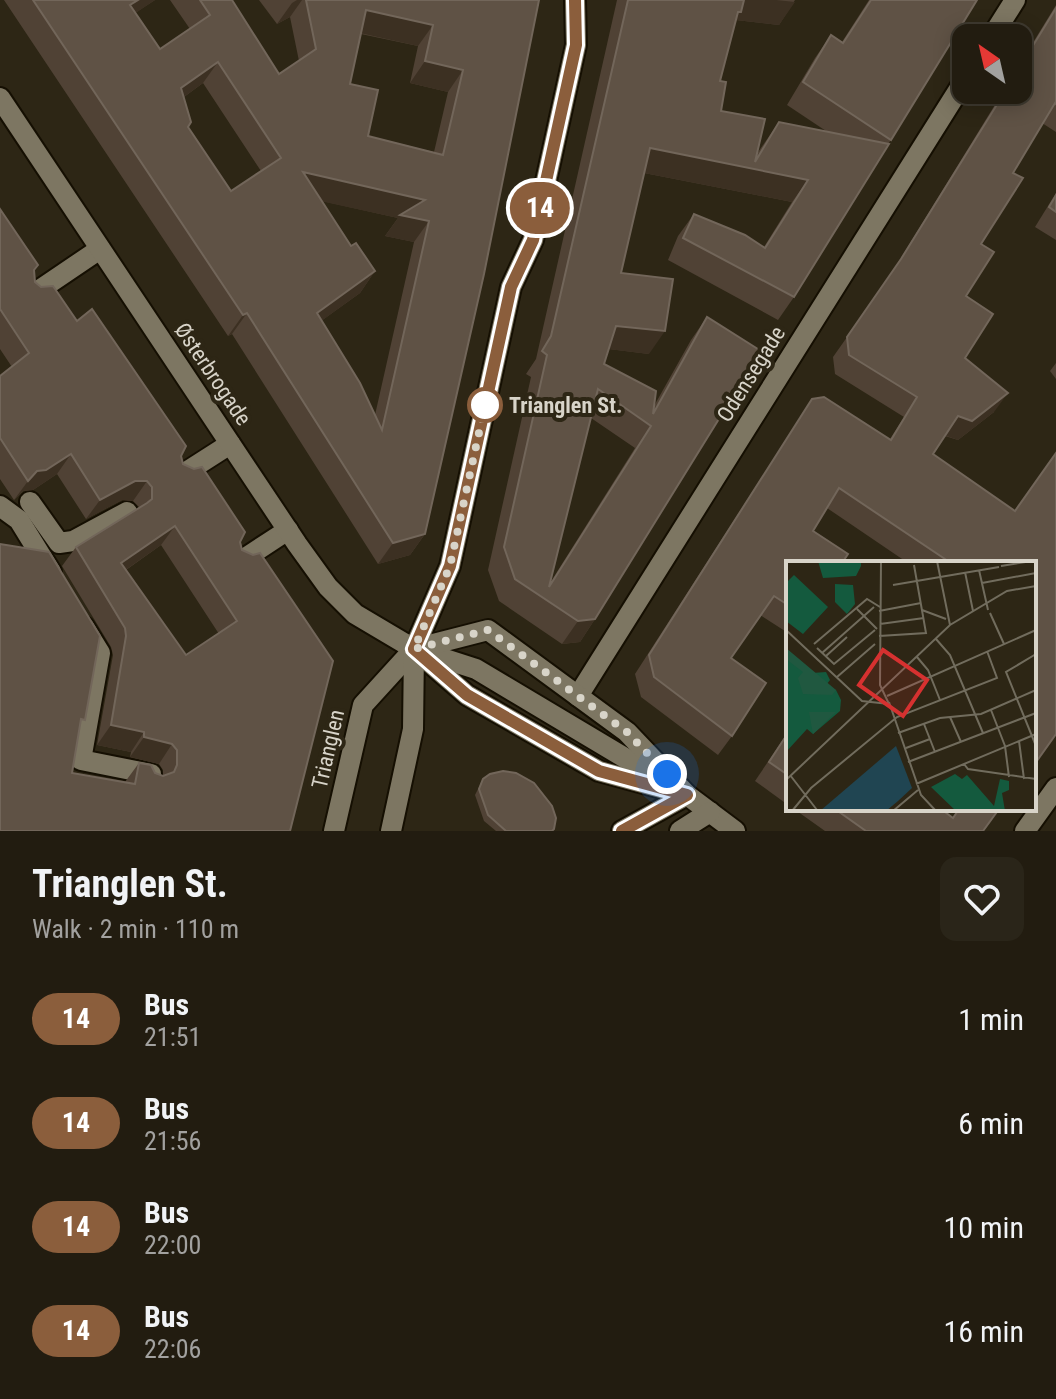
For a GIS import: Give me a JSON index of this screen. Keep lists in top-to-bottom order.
{
  "streets": {
    "street": ["Østerbrogade", "Odensegade", "Trianglen"]
  },
  "crossings": [
    ["Østerbrogade", "Odensegade"],
    ["Østerbrogade", "Trianglen"]
  ],
  "places": ["Trianglen St."],
  "lines": ["bus line 14"],
  "north": "top left",
  "page": {
    "on_map": "14",
    "heading": ["Trianglen St.", "Walk · 2 min · 110 m"],
    "list": [
      {
        "mark": "14",
        "name": "Bus",
        "note": "21:51",
        "value": "1 min"
      },
      {
        "mark": "14",
        "name": "Bus",
        "note": "21:56",
        "value": "6 min"
      },
      {
        "mark": "14",
        "name": "Bus",
        "note": "22:00",
        "value": "10 min"
      },
      {
        "mark": "14",
        "name": "Bus",
        "note": "22:06",
        "value": "16 min"
      }
    ]
  }
}
